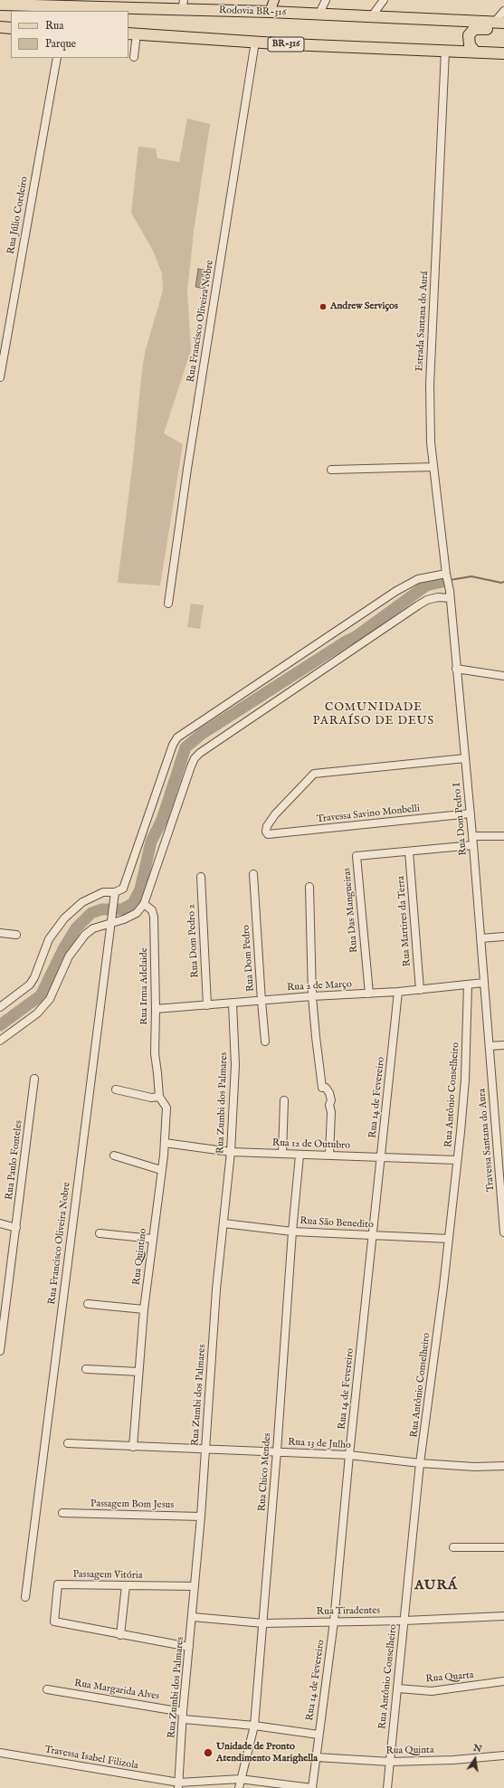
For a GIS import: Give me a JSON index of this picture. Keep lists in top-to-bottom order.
{
  "streets": {
    "highway": ["Rodovia BR-316", "BR-316"],
    "street": [
      "Rua Júlio Cordeiro",
      "Rua Francisco Oliveira Nobre",
      "Estrada Santana do Aurá",
      "Travessa Savino Monbelli",
      "Rua Dom Pedro I",
      "Rua Das Mangueiras",
      "Rua Martires da Terra",
      "Rua Dom Pedro 2",
      "Rua Dom Pedro",
      "Rua Irma Adelaide",
      "Rua 2 de Março",
      "Rua Antônio Conselheiro",
      "Rua 14 de Fevereiro",
      "Rua Zumbi dos Palmares",
      "Travessa Santana do Aura",
      "Rua 12 de Outubro",
      "Rua Paulo Fonteles",
      "Rua São Benedito",
      "Rua Quintino",
      "Rua 13 de Julho",
      "Rua Chico Mendes",
      "Passagem Bom Jesus",
      "Passagem Vitória",
      "Rua Tiradentes",
      "Rua Quarta",
      "Rua Margarida Alves",
      "Rua Quinta",
      "Travessa Isabel Filizola"
    ]
  },
  "crossings": [
    ["BR-316", "Rua Francisco Oliveira Nobre"],
    ["BR-316", "Estrada Santana do Aurá"],
    ["Estrada Santana do Aurá", "Rua Dom Pedro I"],
    ["Travessa Savino Monbelli", "Rua Dom Pedro I"],
    ["Rua Dom Pedro I", "Rua Das Mangueiras"],
    ["Rua Dom Pedro I", "Rua 2 de Março"],
    ["Rua Dom Pedro I", "Travessa Santana do Aura"],
    ["Rua Das Mangueiras", "Rua Martires da Terra"],
    ["Rua Das Mangueiras", "Rua 2 de Março"],
    ["Rua Martires da Terra", "Rua 2 de Março"],
    ["Rua Dom Pedro 2", "Rua 2 de Março"],
    ["Rua Dom Pedro", "Rua 2 de Março"],
    ["Rua Irma Adelaide", "Rua 2 de Março"],
    ["Rua Irma Adelaide", "Rua Quintino"],
    ["Rua 2 de Março", "Rua Antônio Conselheiro"],
    ["Rua 2 de Março", "Rua 14 de Fevereiro"],
    ["Rua 2 de Março", "Rua Zumbi dos Palmares"],
    ["Rua Antônio Conselheiro", "Rua 12 de Outubro"],
    ["Rua Antônio Conselheiro", "Rua São Benedito"],
    ["Rua Antônio Conselheiro", "Rua 13 de Julho"],
    ["Rua Antônio Conselheiro", "Rua Tiradentes"],
    ["Rua Antônio Conselheiro", "Rua Quarta"],
    ["Rua Antônio Conselheiro", "Rua Quinta"],
    ["Rua 14 de Fevereiro", "Rua 12 de Outubro"],
    ["Rua 14 de Fevereiro", "Rua São Benedito"],
    ["Rua 14 de Fevereiro", "Rua 13 de Julho"],
    ["Rua 14 de Fevereiro", "Rua Tiradentes"],
    ["Rua 14 de Fevereiro", "Rua Margarida Alves"],
    ["Rua 14 de Fevereiro", "Rua Quinta"],
    ["Rua 14 de Fevereiro", "Travessa Isabel Filizola"],
    ["Rua Zumbi dos Palmares", "Rua 12 de Outubro"],
    ["Rua Zumbi dos Palmares", "Rua São Benedito"],
    ["Rua Zumbi dos Palmares", "Rua 13 de Julho"],
    ["Rua Zumbi dos Palmares", "Passagem Bom Jesus"],
    ["Rua Zumbi dos Palmares", "Passagem Vitória"],
    ["Rua Zumbi dos Palmares", "Rua Tiradentes"],
    ["Rua Zumbi dos Palmares", "Rua Margarida Alves"],
    ["Rua Zumbi dos Palmares", "Travessa Isabel Filizola"],
    ["Rua 12 de Outubro", "Rua Quintino"],
    ["Rua 12 de Outubro", "Rua Chico Mendes"],
    ["Rua São Benedito", "Rua Chico Mendes"],
    ["Rua Quintino", "Rua 13 de Julho"],
    ["Rua 13 de Julho", "Rua Chico Mendes"],
    ["Rua Chico Mendes", "Rua Tiradentes"],
    ["Rua Chico Mendes", "Rua Margarida Alves"],
    ["Rua Chico Mendes", "Travessa Isabel Filizola"]
  ],
  "districts": ["COMUNIDADE PARAÍSO DE DEUS", "AURÁ"],
  "places": ["Andrew Serviços", "Unidade de Pronto Atendimento Marighella"],
  "legend": ["Rua", "Parque"],
  "north": "top"
}
